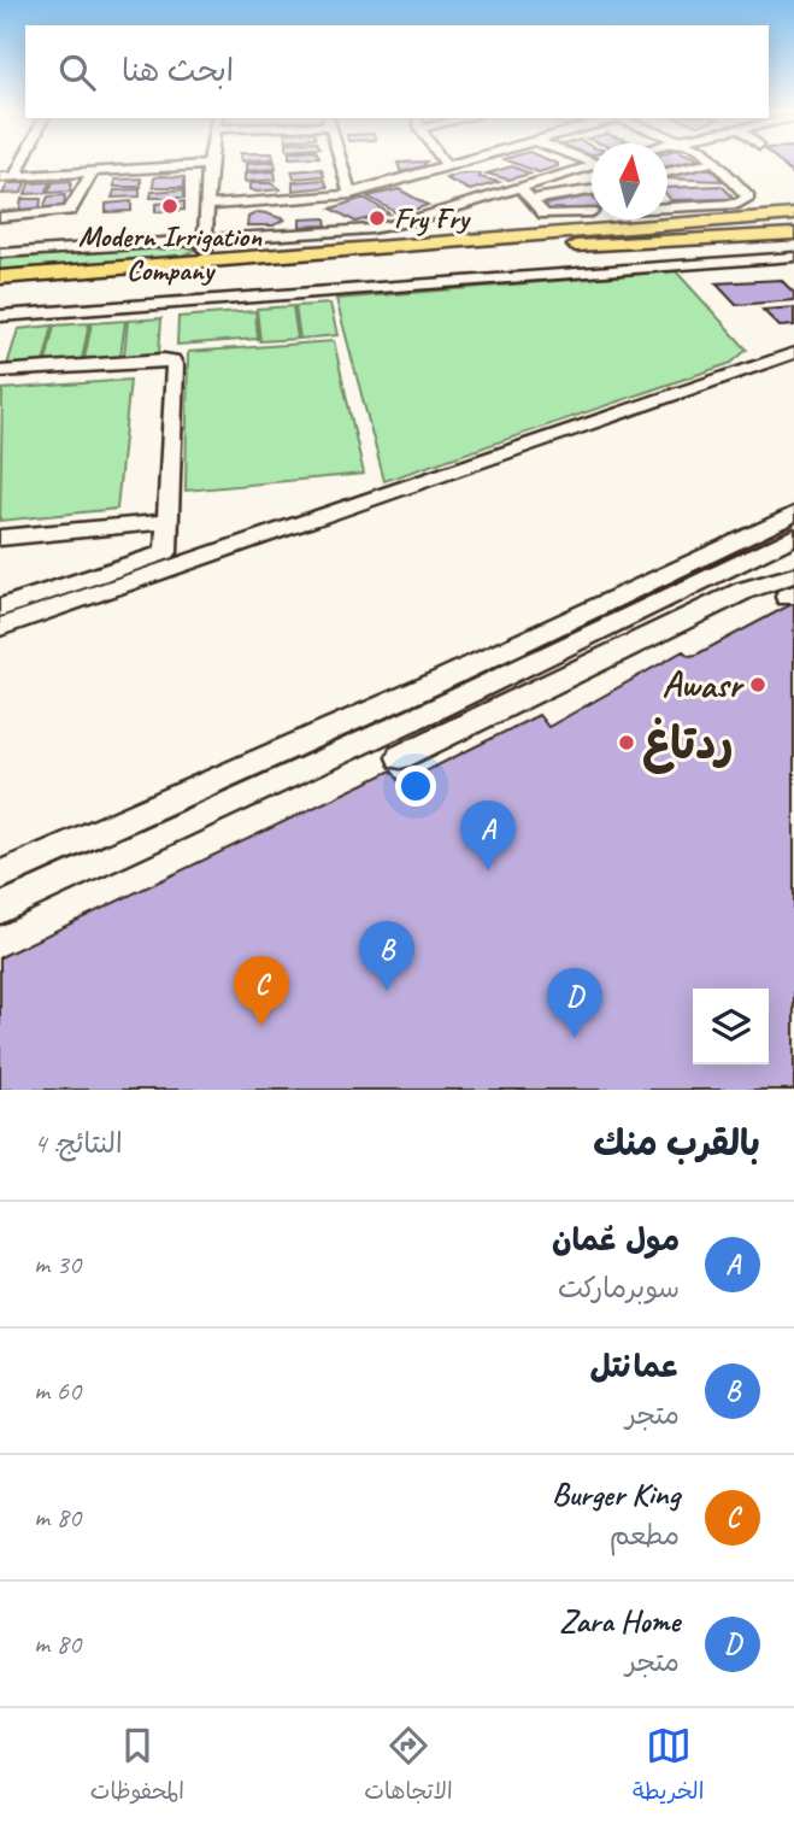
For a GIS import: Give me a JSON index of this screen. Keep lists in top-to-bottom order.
{
  "places": [
    "Modern Irrigation Company",
    "Fry Fry",
    "Awasr",
    "ردتاغ"
  ],
  "north": "top",
  "page": {
    "search": "ابحث هنا",
    "pins": [
      "A",
      "B",
      "C",
      "D"
    ],
    "heading": ["بالقرب منك", "النتائج: 4"],
    "list": [
      {
        "mark": "A",
        "name": "مول عُمان",
        "note": "سوبرماركت",
        "value": "30 m"
      },
      {
        "mark": "B",
        "name": "عمانتل",
        "note": "متجر",
        "value": "60 m"
      },
      {
        "mark": "C",
        "name": "Burger King",
        "note": "مطعم",
        "value": "80 m"
      },
      {
        "mark": "D",
        "name": "Zara Home",
        "note": "متجر",
        "value": "80 m"
      }
    ],
    "nav": ["الخريطة", "الاتجاهات", "المحفوظات"]
  }
}
